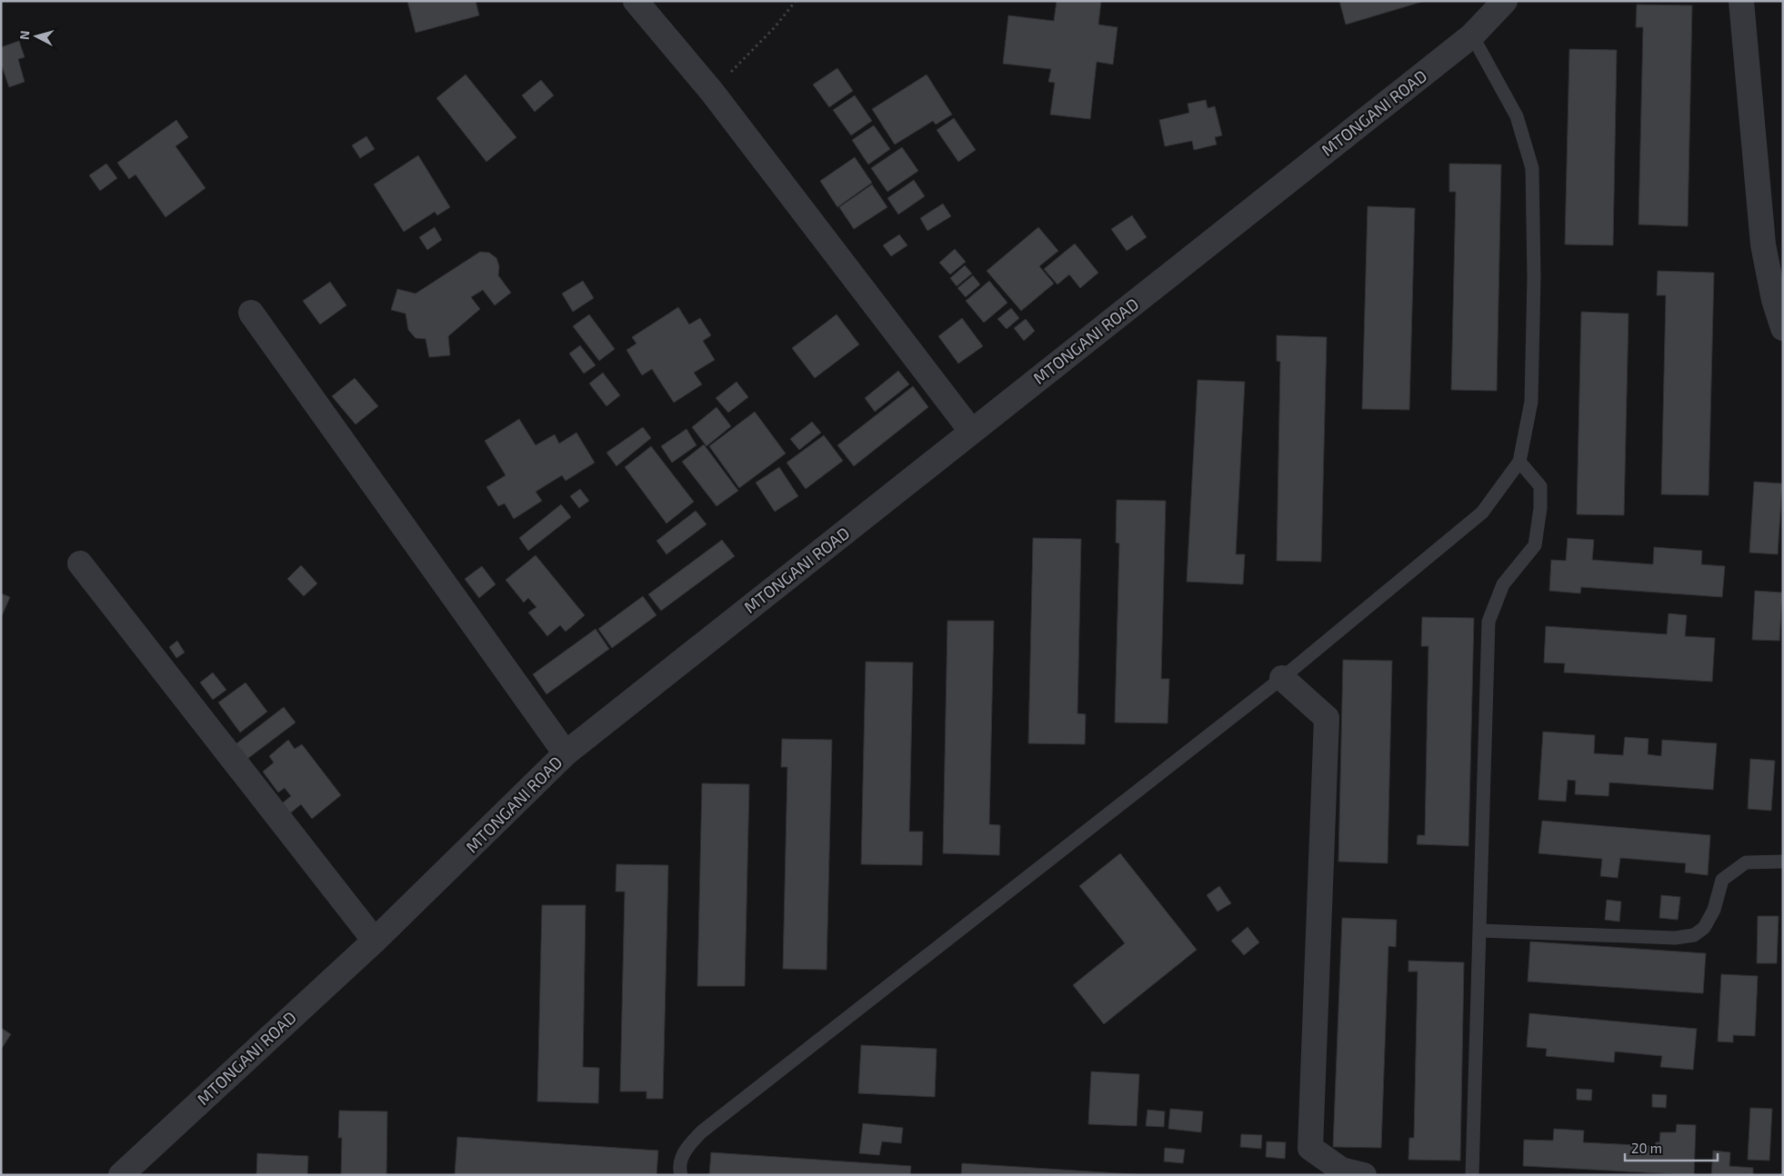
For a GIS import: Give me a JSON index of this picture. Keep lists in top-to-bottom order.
{
  "streets": {
    "street": ["MTONGANI ROAD"]
  },
  "scale_bar": "20 m",
  "north": "left"
}
